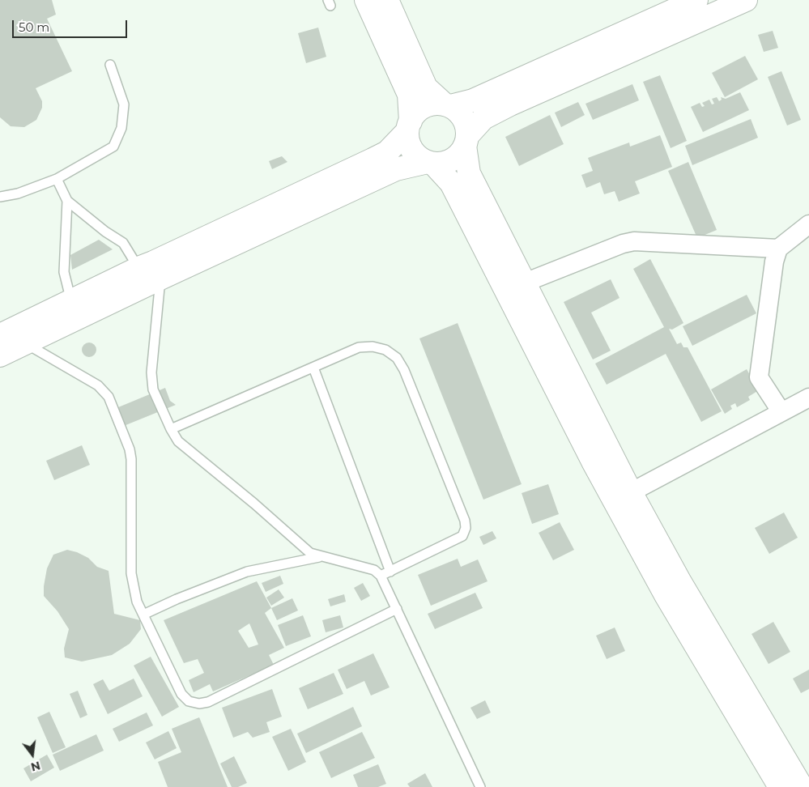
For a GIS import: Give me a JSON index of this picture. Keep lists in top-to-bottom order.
{
  "scale_bar": "50 m",
  "north": "bottom"
}
